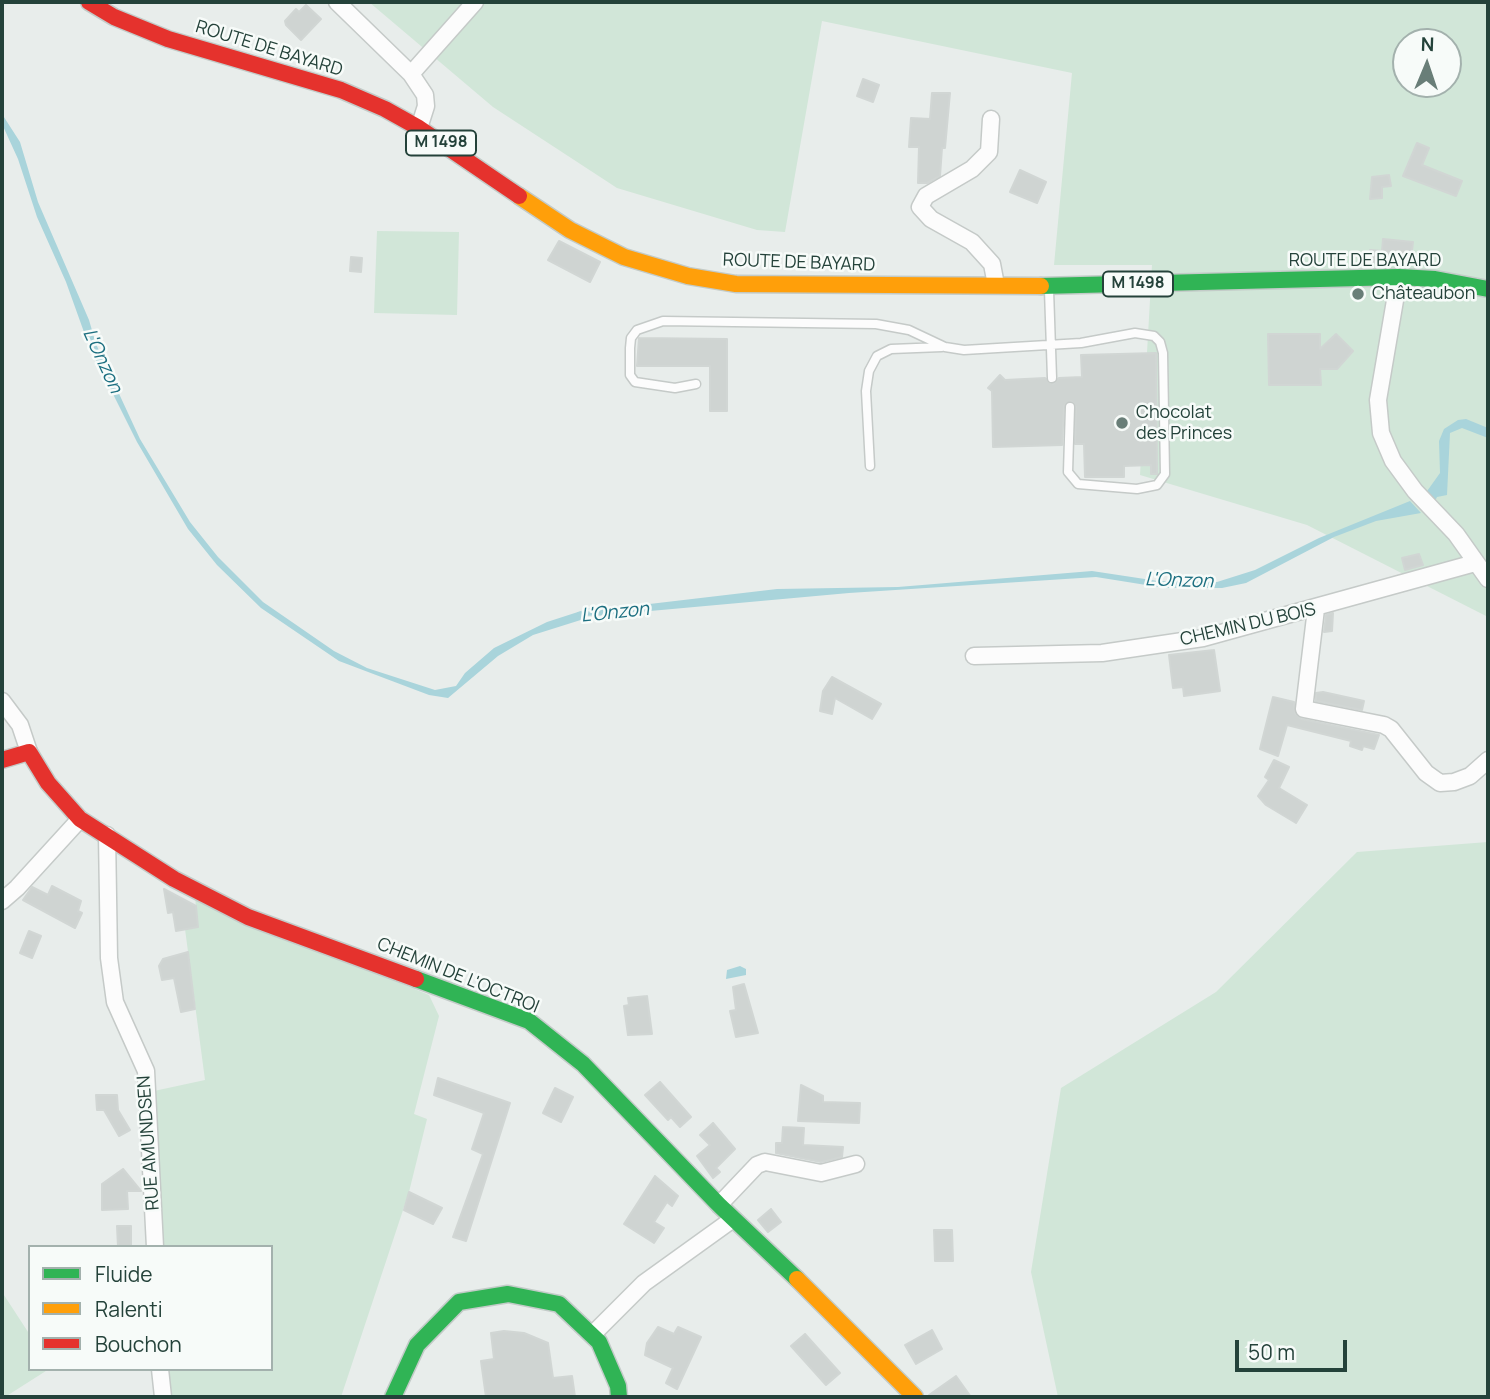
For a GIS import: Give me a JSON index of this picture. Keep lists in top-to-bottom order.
{
  "streets": {
    "street": [
      "ROUTE DE BAYARD",
      "M 1498",
      "CHEMIN DU BOIS",
      "CHEMIN DE L'OCTROI",
      "RUE AMUNDSEN"
    ]
  },
  "crossings": [
    ["CHEMIN DE L'OCTROI", "RUE AMUNDSEN"]
  ],
  "water": ["L'Onzon"],
  "places": ["Châteaubon", "Chocolat des Princes"],
  "legend": ["Fluide", "Ralenti", "Bouchon"],
  "scale_bar": "50 m",
  "north": "top"
}
